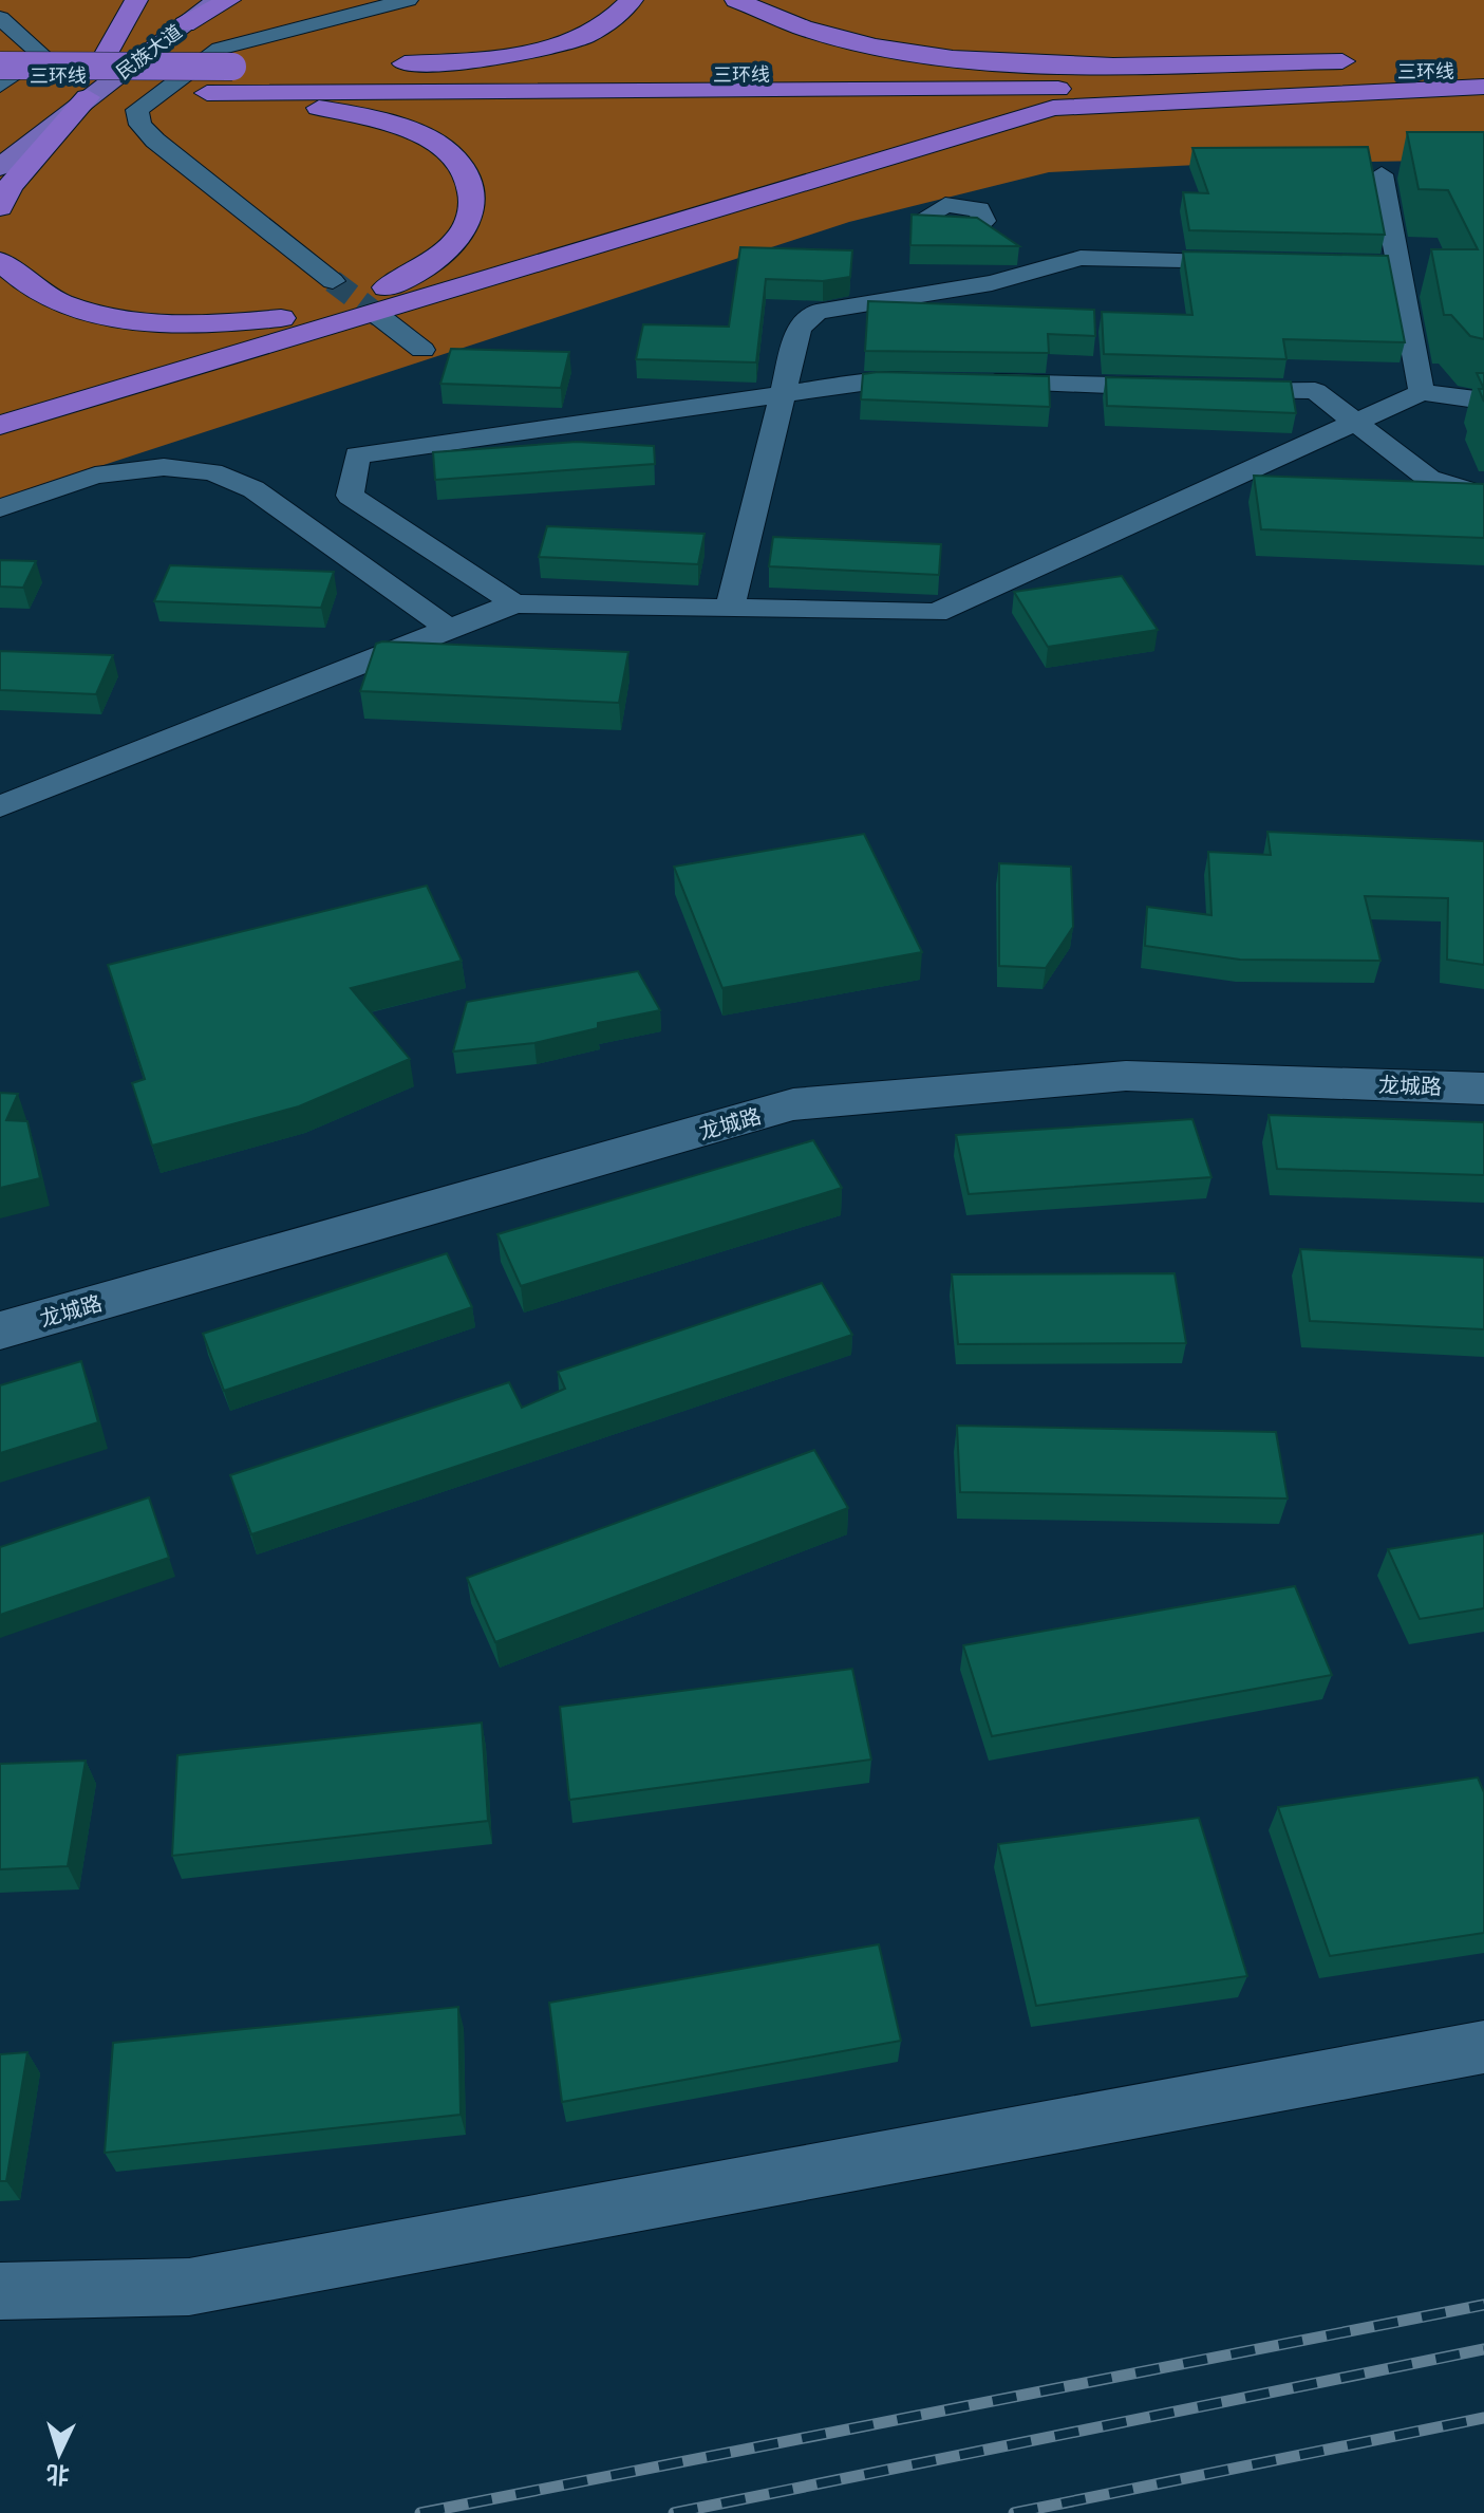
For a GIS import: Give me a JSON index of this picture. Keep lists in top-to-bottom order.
{
  "streets": {
    "highway": ["三环线"],
    "main road": ["民族大道"],
    "street": ["龙城路"]
  },
  "crossings": [
    ["民族大道", "三环线"]
  ],
  "north": "bottom"
}
